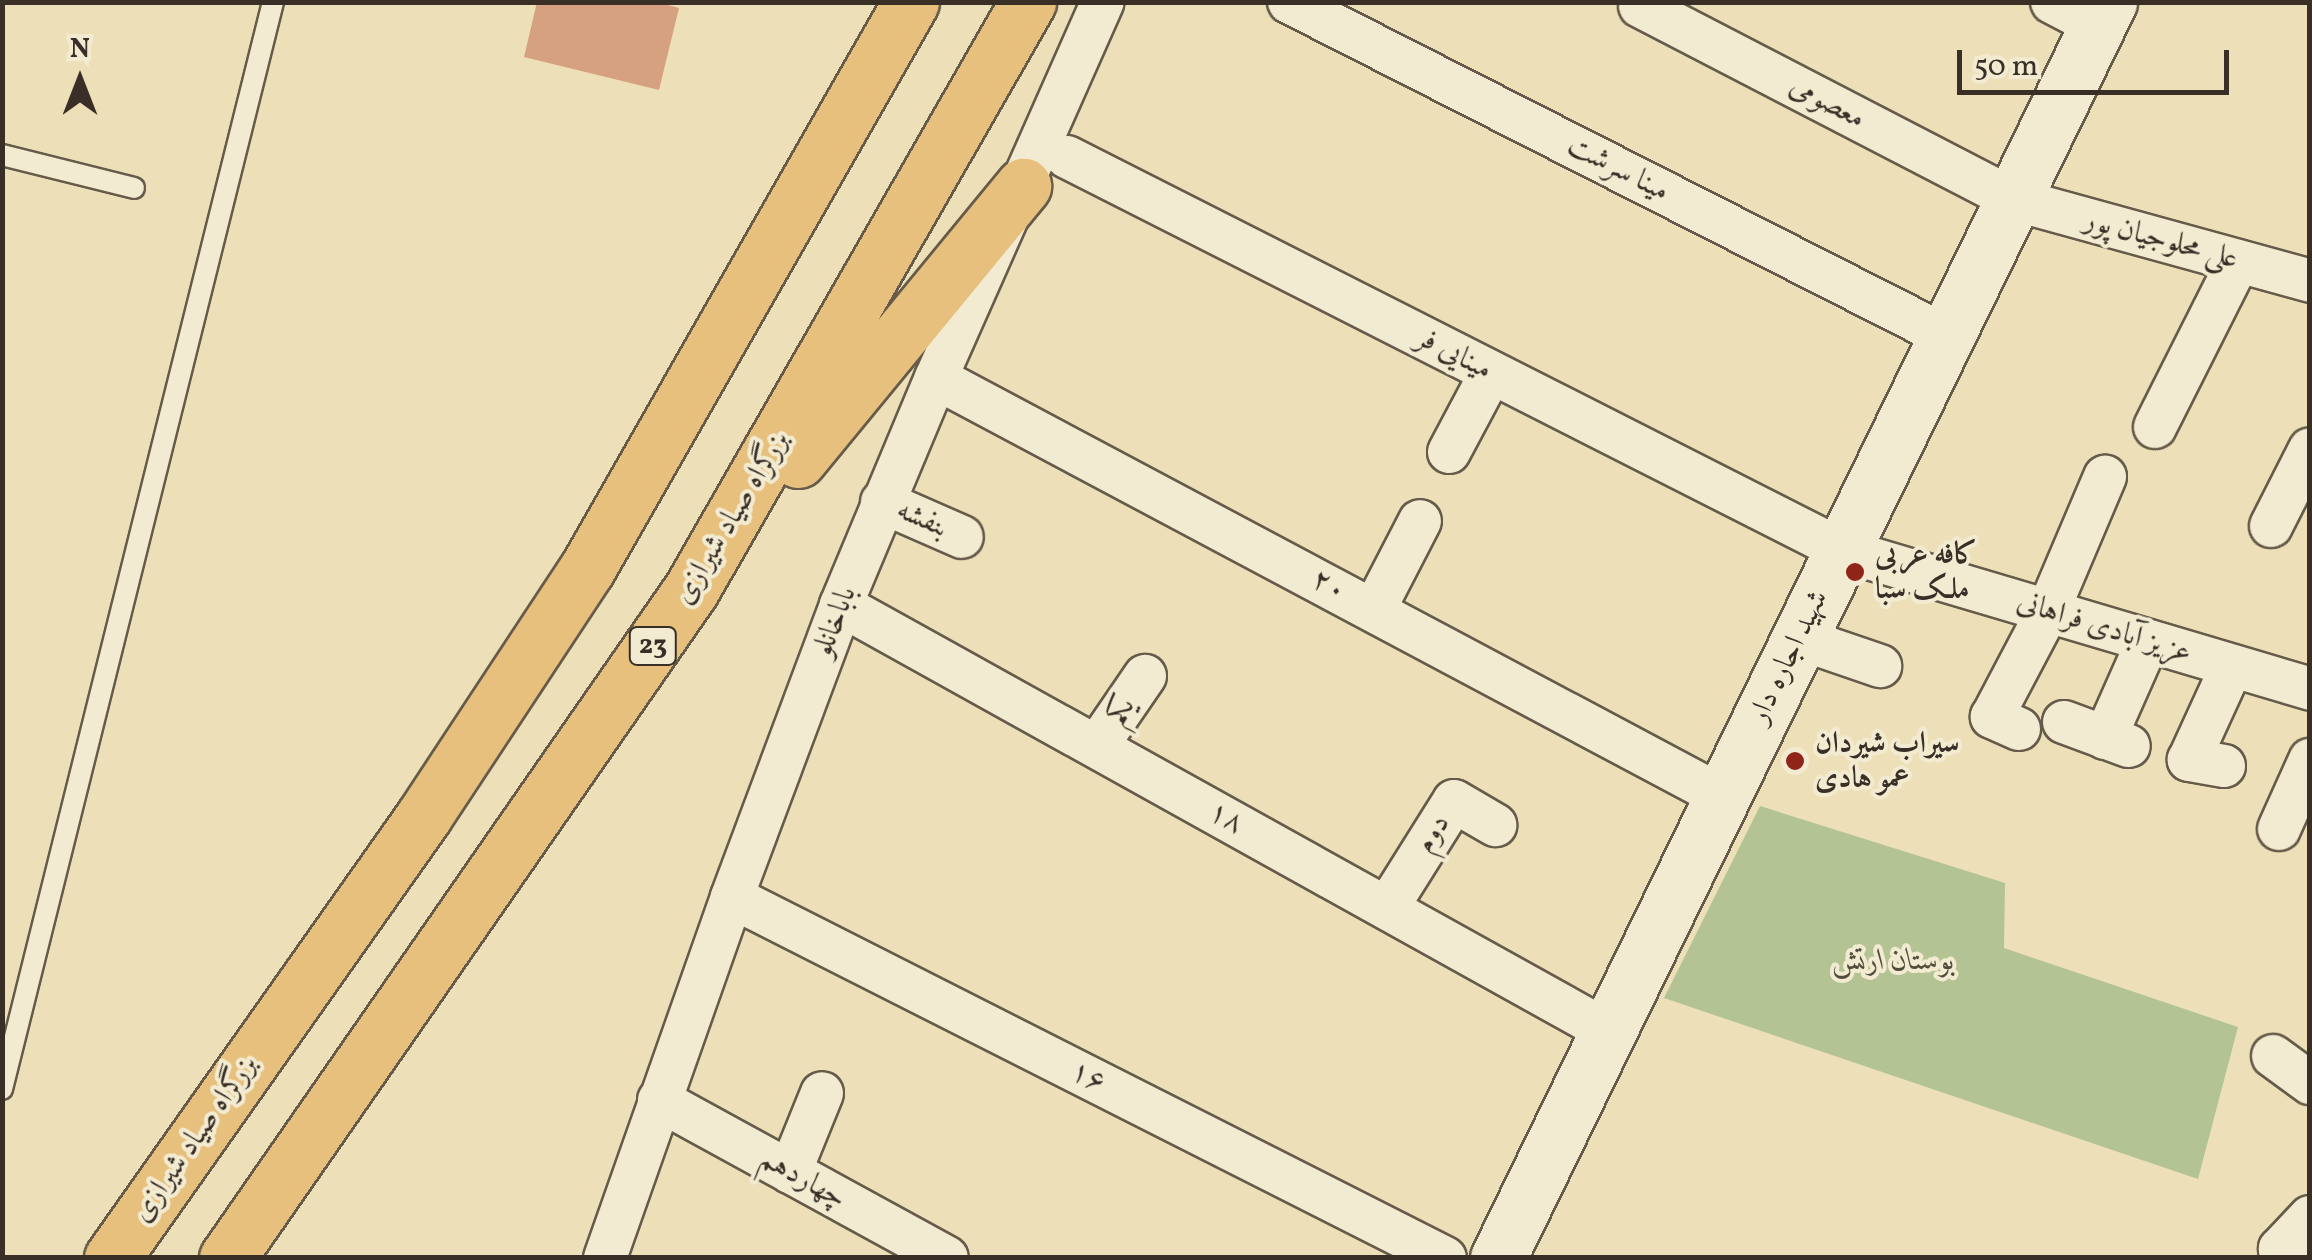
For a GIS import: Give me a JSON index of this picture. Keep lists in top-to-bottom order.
{
  "streets": {
    "highway": ["بزرگراه صیاد شیرازی", "23"],
    "main road": ["شهید اجاره دار"],
    "street": [
      "معصومی",
      "مینا سرشت",
      "علی محلوجیان پور",
      "مینایی فر",
      "بنفشه",
      "۲۰",
      "باباخانلو",
      "عزیز آبادی فراهانی",
      "یکم",
      "۱۸",
      "دوم",
      "۱۶",
      "چهاردهم"
    ]
  },
  "crossings": [
    ["معصومی", "علی محلوجیان پور"],
    ["معصومی", "شهید اجاره دار"],
    ["مینا سرشت", "شهید اجاره دار"],
    ["علی محلوجیان پور", "شهید اجاره دار"],
    ["مینایی فر", "باباخانلو"],
    ["مینایی فر", "عزیز آبادی فراهانی"],
    ["مینایی فر", "شهید اجاره دار"],
    ["بنفشه", "باباخانلو"],
    ["۲۰", "باباخانلو"],
    ["۲۰", "شهید اجاره دار"],
    ["باباخانلو", "۱۸"],
    ["باباخانلو", "۱۶"],
    ["باباخانلو", "چهاردهم"],
    ["عزیز آبادی فراهانی", "شهید اجاره دار"],
    ["شهید اجاره دار", "۱۸"],
    ["یکم", "۱۸"],
    ["۱۸", "دوم"]
  ],
  "parks": ["بوستان ارتش"],
  "places": ["کافه عربی ملک سبا", "سیراب شیردان عمو هادی"],
  "scale_bar": "50 m",
  "north": "top"
}
